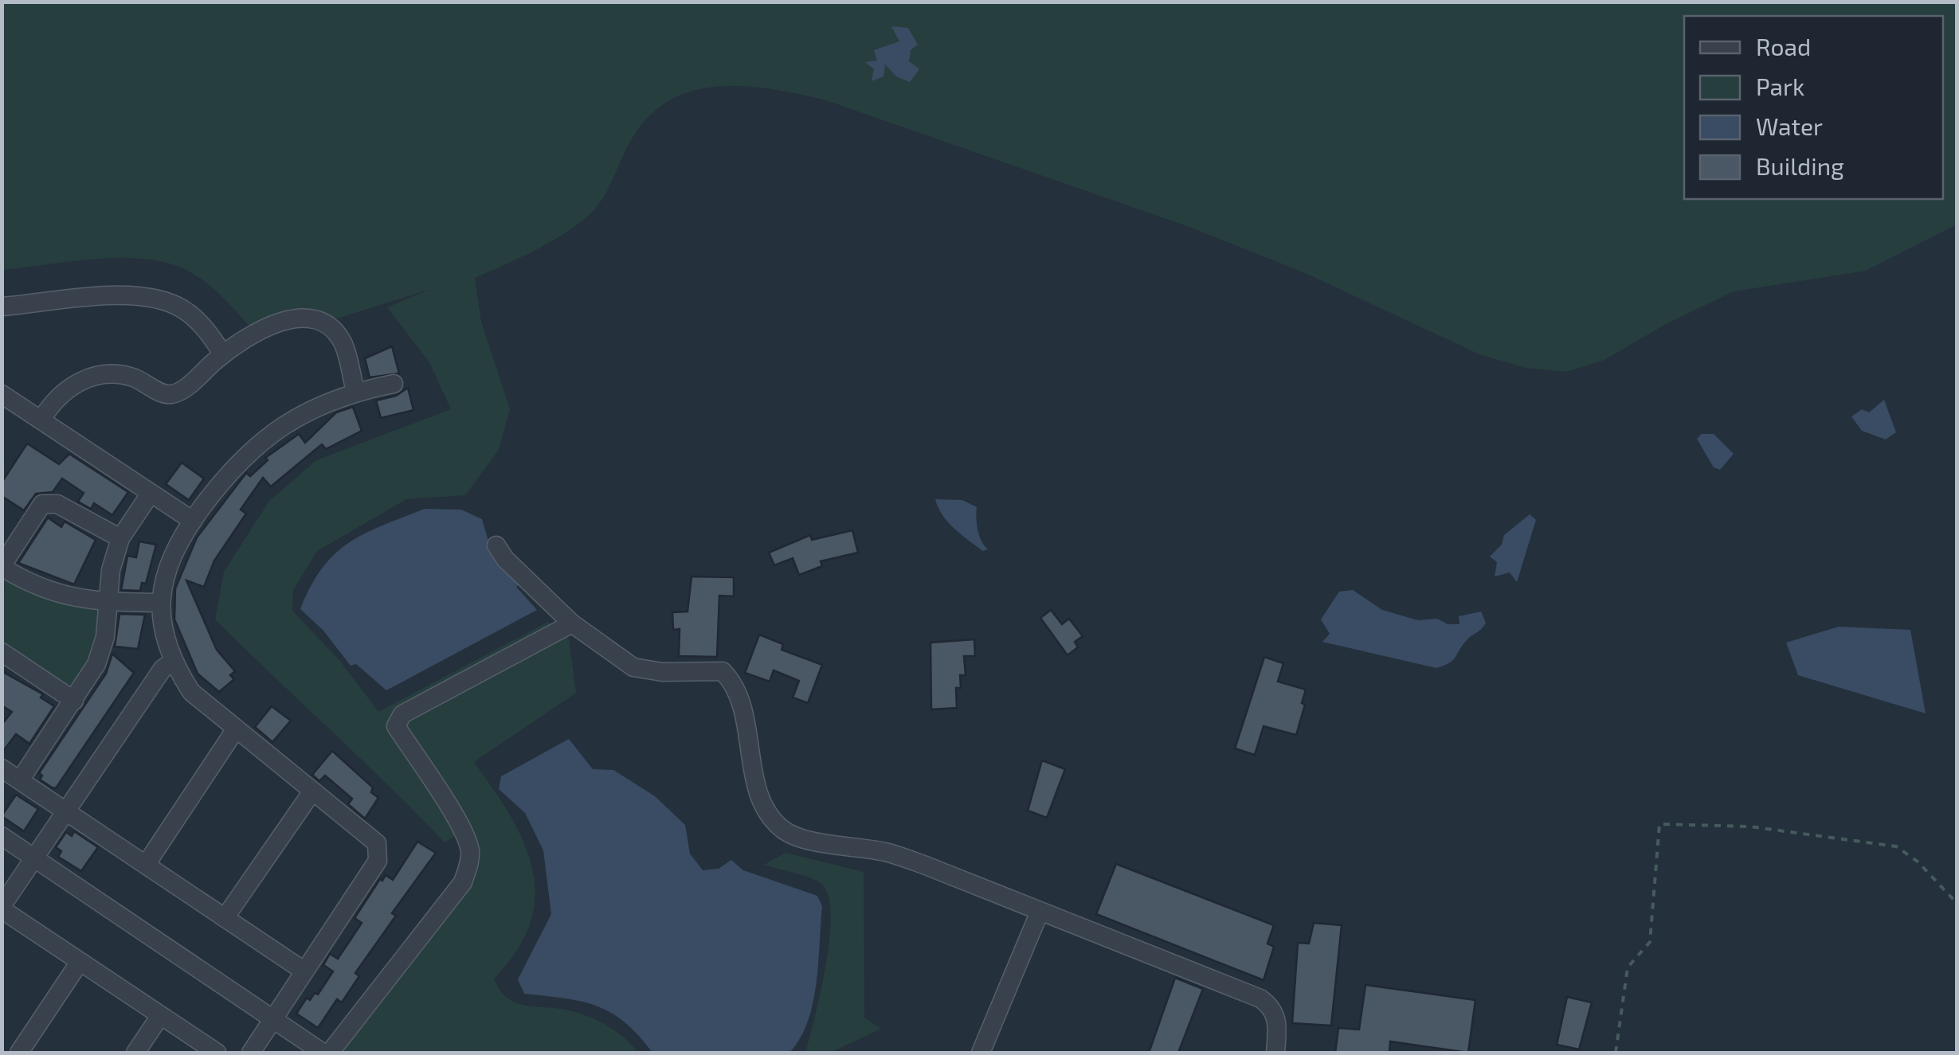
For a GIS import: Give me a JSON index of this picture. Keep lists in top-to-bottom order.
{
  "legend": [
    "Road",
    "Park",
    "Water",
    "Building"
  ]
}
